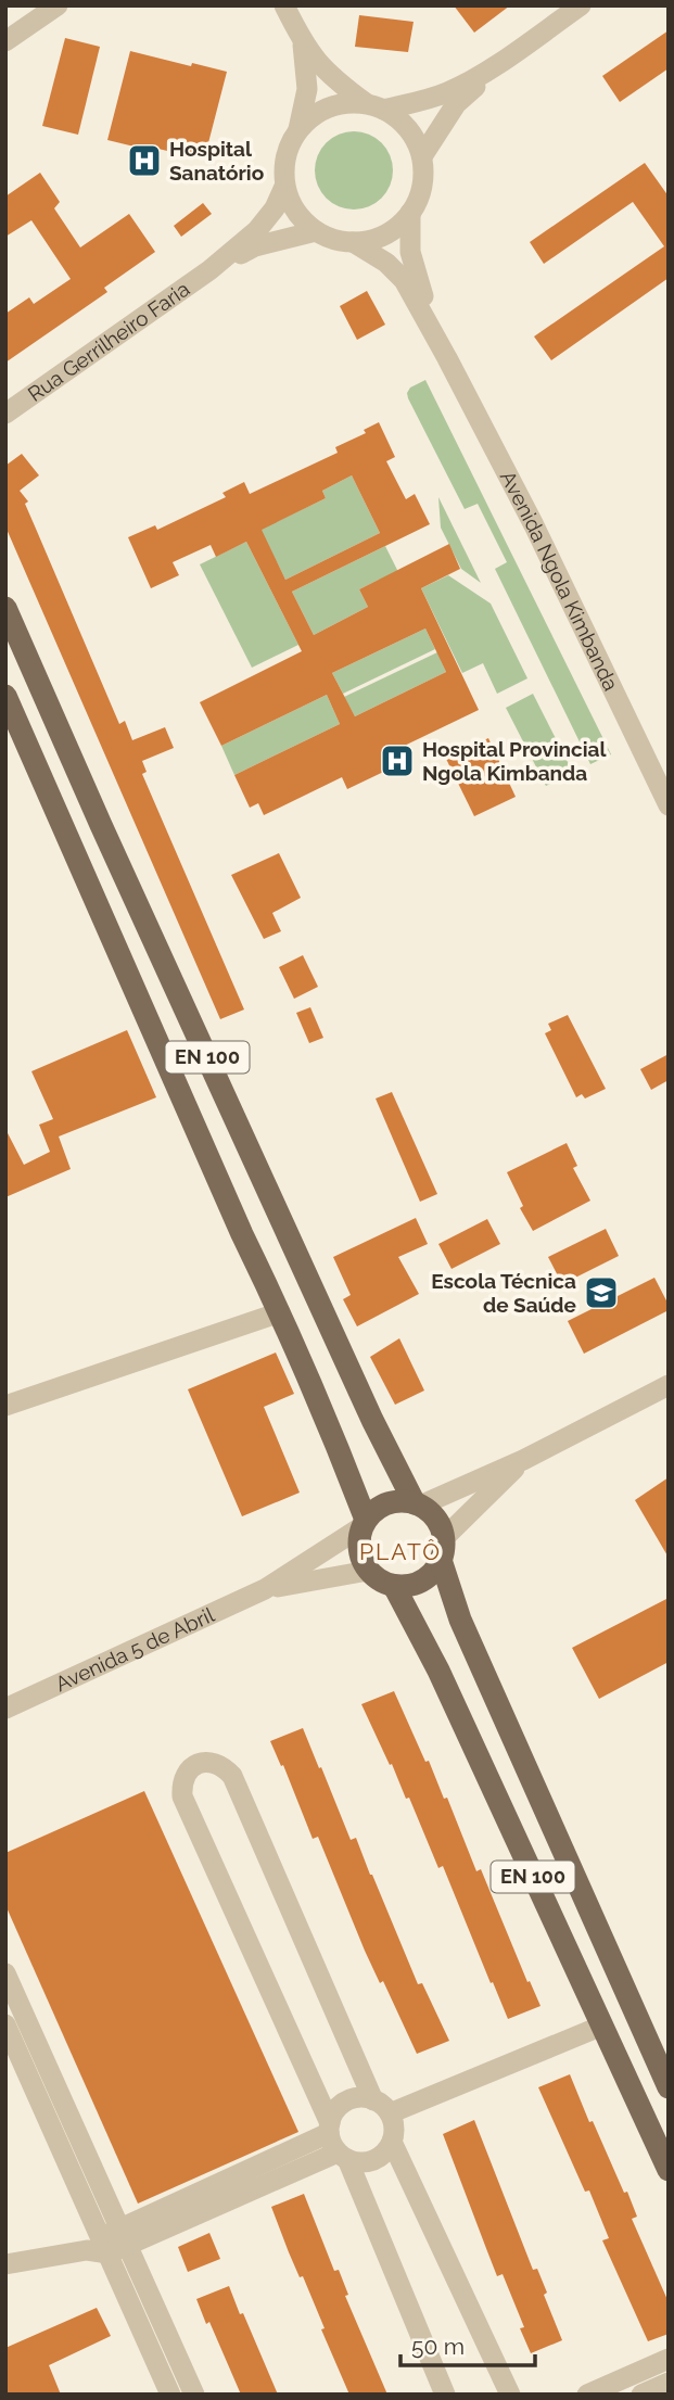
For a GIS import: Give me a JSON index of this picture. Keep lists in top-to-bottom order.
{
  "streets": {
    "main road": ["EN 100"],
    "street": ["Rua Gerrilheiro Faria", "Avenida Ngola Kimbanda", "Avenida 5 de Abril"]
  },
  "crossings": [
    ["EN 100", "Avenida 5 de Abril"]
  ],
  "districts": ["PLATÔ"],
  "places": {
    "hospital": ["Hospital Sanatório", "Hospital Provincial Ngola Kimbanda"],
    "school or university": ["Escola Técnica de Saúde"]
  },
  "scale_bar": "50 m"
}
